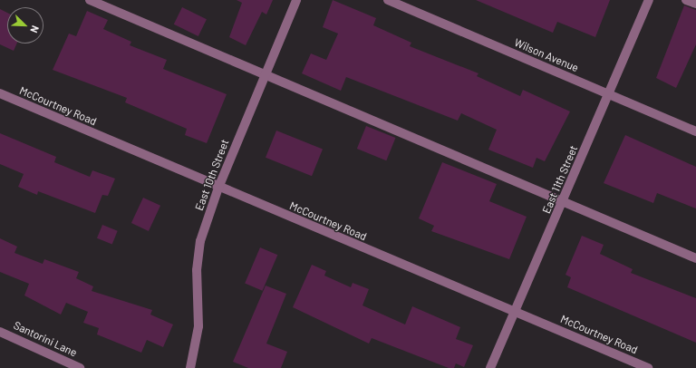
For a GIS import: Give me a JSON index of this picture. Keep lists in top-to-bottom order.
{
  "streets": {
    "street": [
      "Wilson Avenue",
      "McCourtney Road",
      "East 10th Street",
      "East 11th Street",
      "Santorini Lane"
    ]
  },
  "crossings": [
    ["Wilson Avenue", "East 11th Street"],
    ["McCourtney Road", "East 10th Street"],
    ["McCourtney Road", "East 11th Street"]
  ],
  "north": "bottom right"
}
